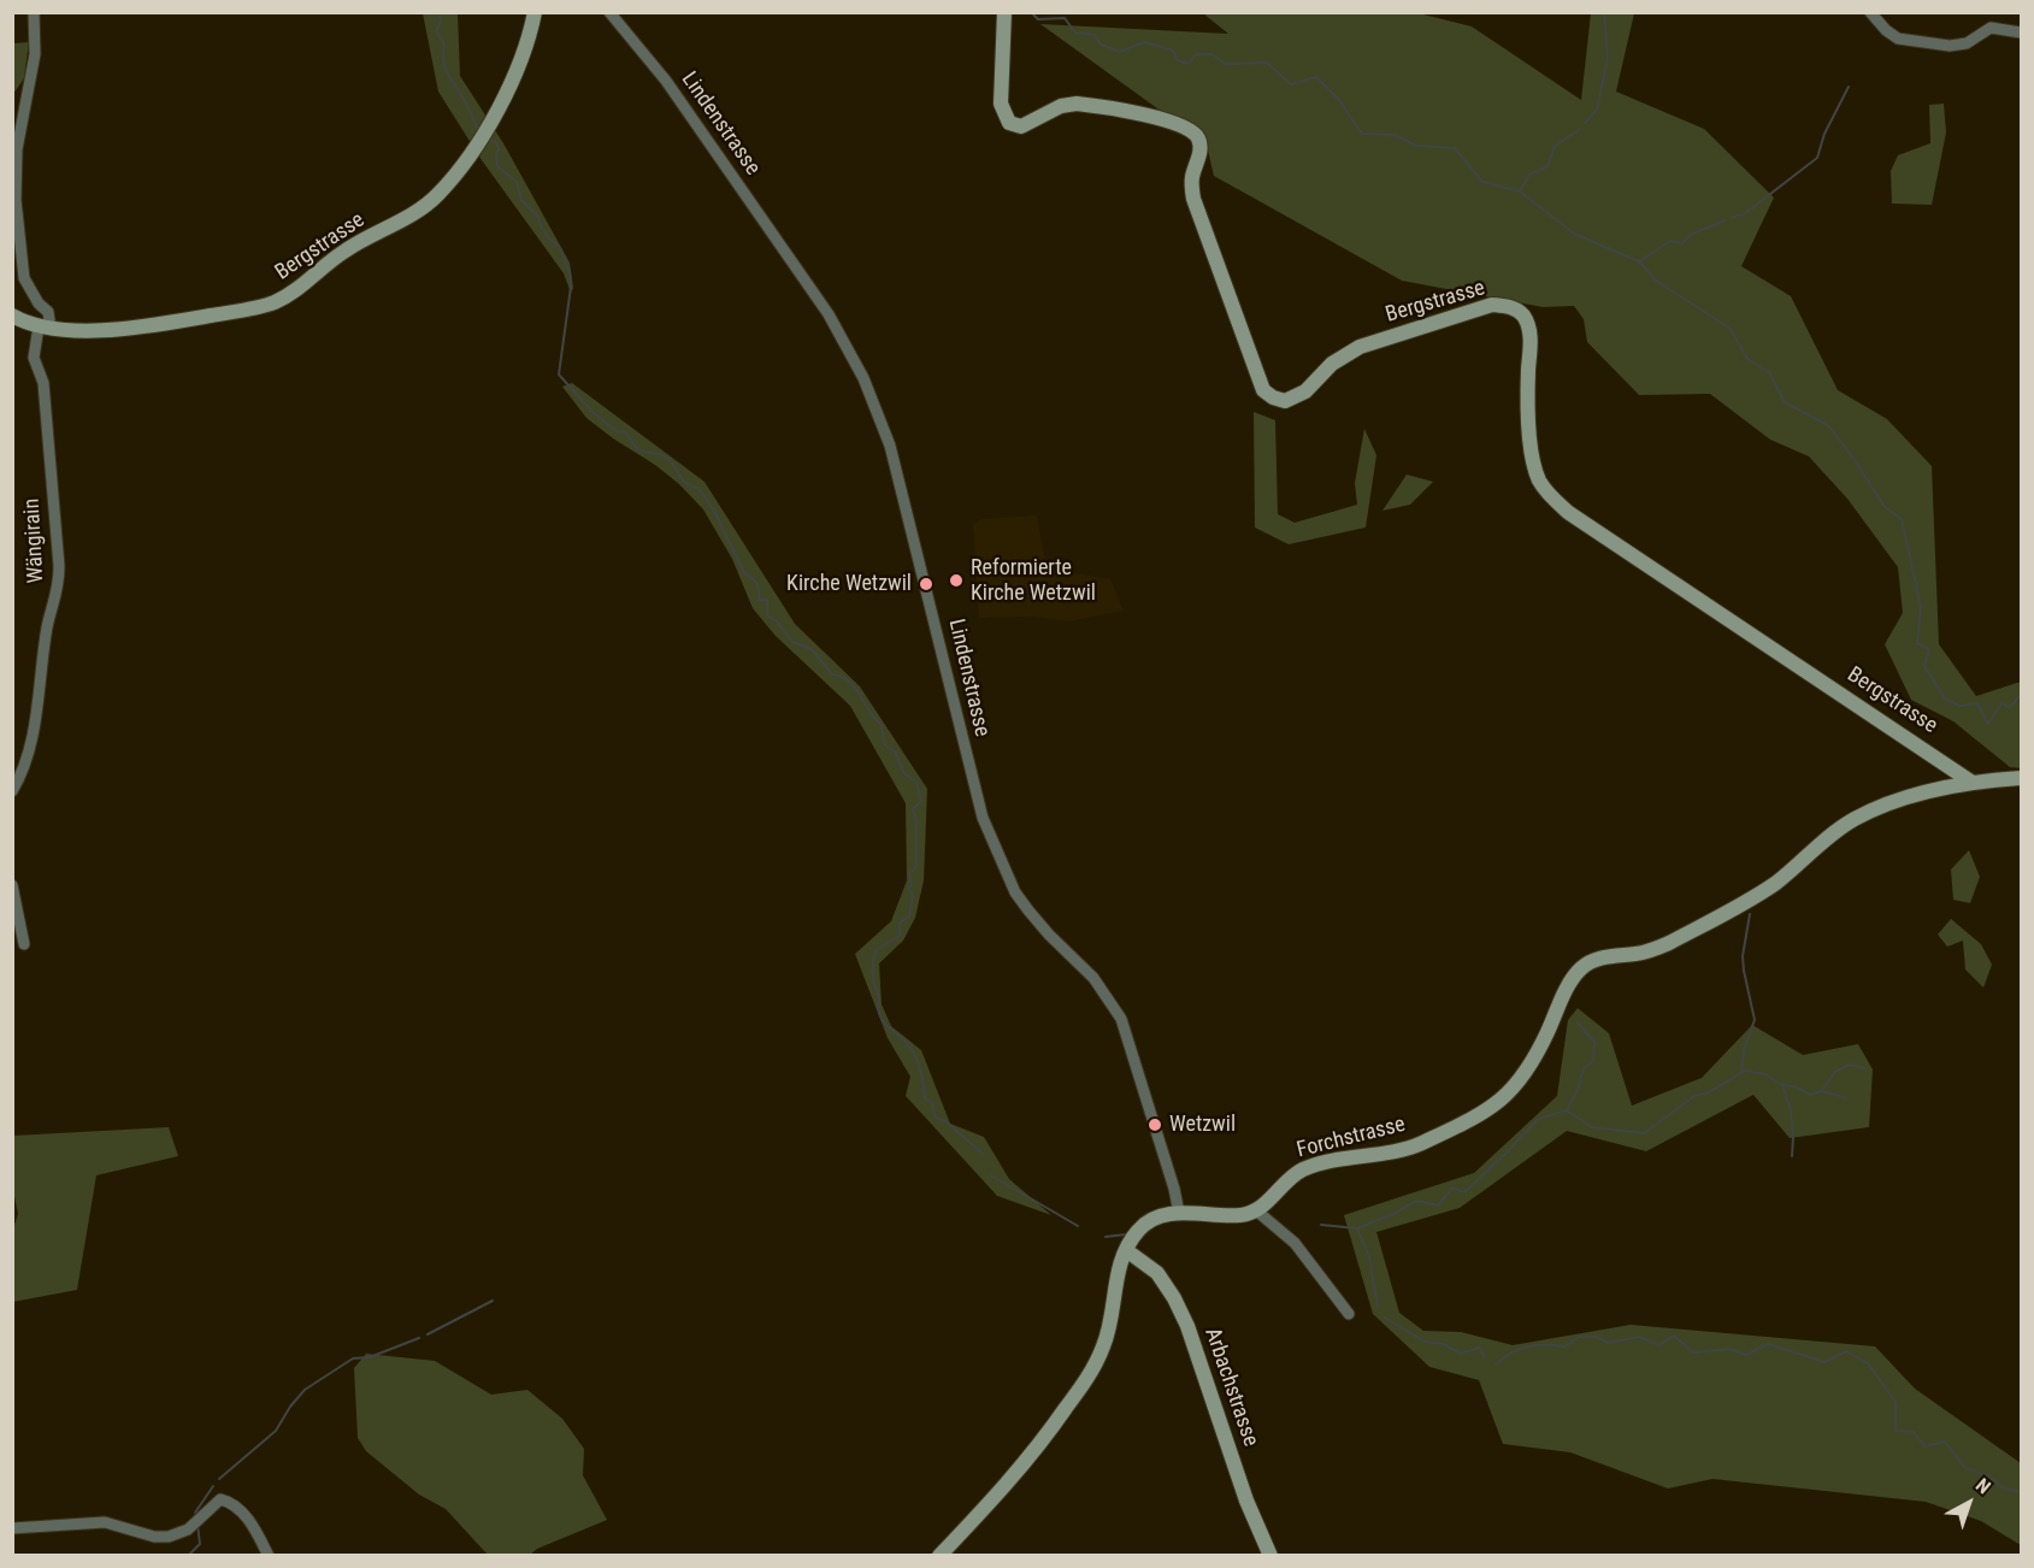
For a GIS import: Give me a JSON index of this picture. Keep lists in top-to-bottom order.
{
  "streets": {
    "street": [
      "Lindenstrasse",
      "Bergstrasse",
      "Wängirain",
      "Forchstrasse",
      "Arbachstrasse"
    ]
  },
  "crossings": [
    ["Bergstrasse", "Wängirain"],
    ["Bergstrasse", "Forchstrasse"]
  ],
  "places": ["Reformierte Kirche Wetzwil", "Kirche Wetzwil", "Wetzwil"],
  "north": "top right"
}
